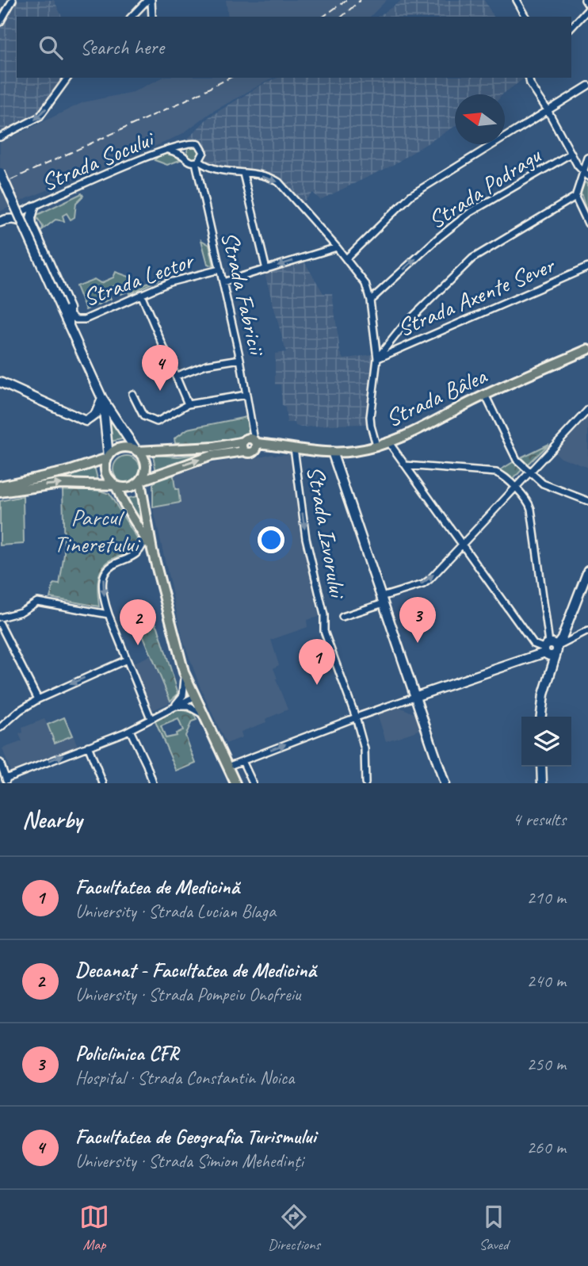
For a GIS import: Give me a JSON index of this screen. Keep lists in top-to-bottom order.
{
  "streets": {
    "main road": ["Strada Bâlea"],
    "street": [
      "Strada Socului",
      "Strada Podragu",
      "Strada Lector",
      "Strada Fabricii",
      "Strada Axente Sever",
      "Strada Izvorului"
    ]
  },
  "crossings": [
    ["Strada Socului", "Strada Fabricii"],
    ["Strada Lector", "Strada Fabricii"],
    ["Strada Fabricii", "Strada Bâlea"],
    ["Strada Bâlea", "Strada Izvorului"]
  ],
  "one_way": ["Strada Izvorului"],
  "parks": ["Parcul Tineretului"],
  "north": "left",
  "page": {
    "search": "Search here",
    "pins": [
      "4",
      "3",
      "2",
      "1"
    ],
    "heading": ["Nearby", "4 results"],
    "list": [
      {
        "mark": "1",
        "name": "Facultatea de Medicină",
        "note": "University · Strada Lucian Blaga",
        "value": "210 m"
      },
      {
        "mark": "2",
        "name": "Decanat - Facultatea de Medicină",
        "note": "University · Strada Pompeiu Onofreiu",
        "value": "240 m"
      },
      {
        "mark": "3",
        "name": "Policlinica CFR",
        "note": "Hospital · Strada Constantin Noica",
        "value": "250 m"
      },
      {
        "mark": "4",
        "name": "Facultatea de Geografia Turismului",
        "note": "University · Strada Simion Mehedinți",
        "value": "260 m"
      }
    ],
    "nav": ["Map", "Directions", "Saved"]
  }
}
